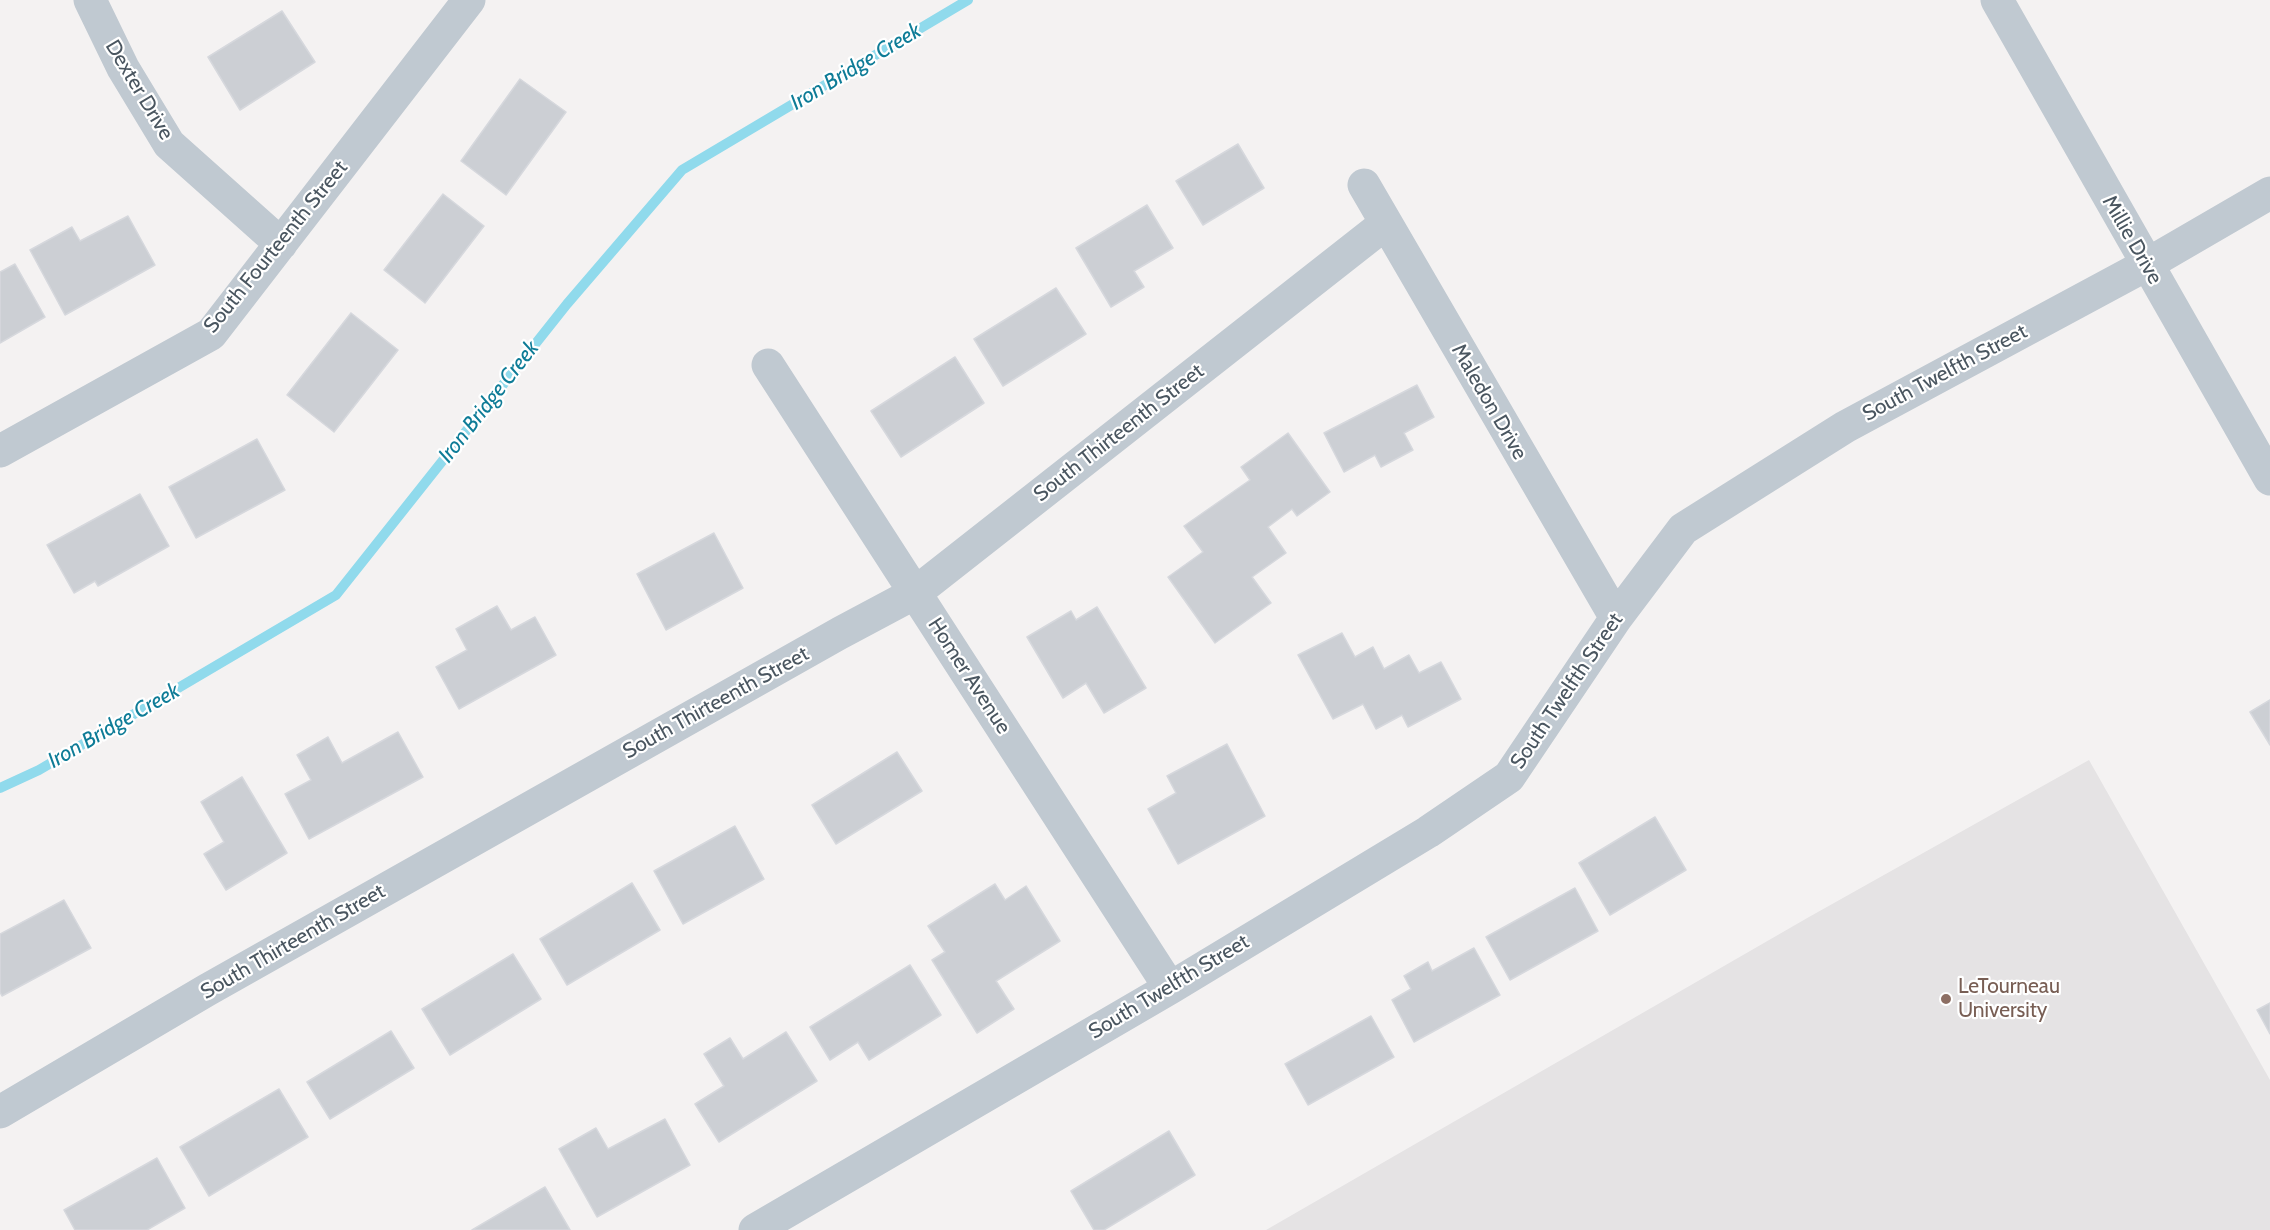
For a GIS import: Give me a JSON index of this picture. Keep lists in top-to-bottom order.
{
  "streets": {
    "street": [
      "Dexter Drive",
      "Millie Drive",
      "South Fourteenth Street",
      "South Twelfth Street",
      "Maledon Drive",
      "South Thirteenth Street",
      "Homer Avenue"
    ]
  },
  "crossings": [
    ["Dexter Drive", "South Fourteenth Street"],
    ["Millie Drive", "South Twelfth Street"],
    ["South Twelfth Street", "Maledon Drive"],
    ["South Twelfth Street", "Homer Avenue"],
    ["Maledon Drive", "South Thirteenth Street"],
    ["South Thirteenth Street", "Homer Avenue"]
  ],
  "water": ["Iron Bridge Creek"],
  "places": ["LeTourneau University"]
}
